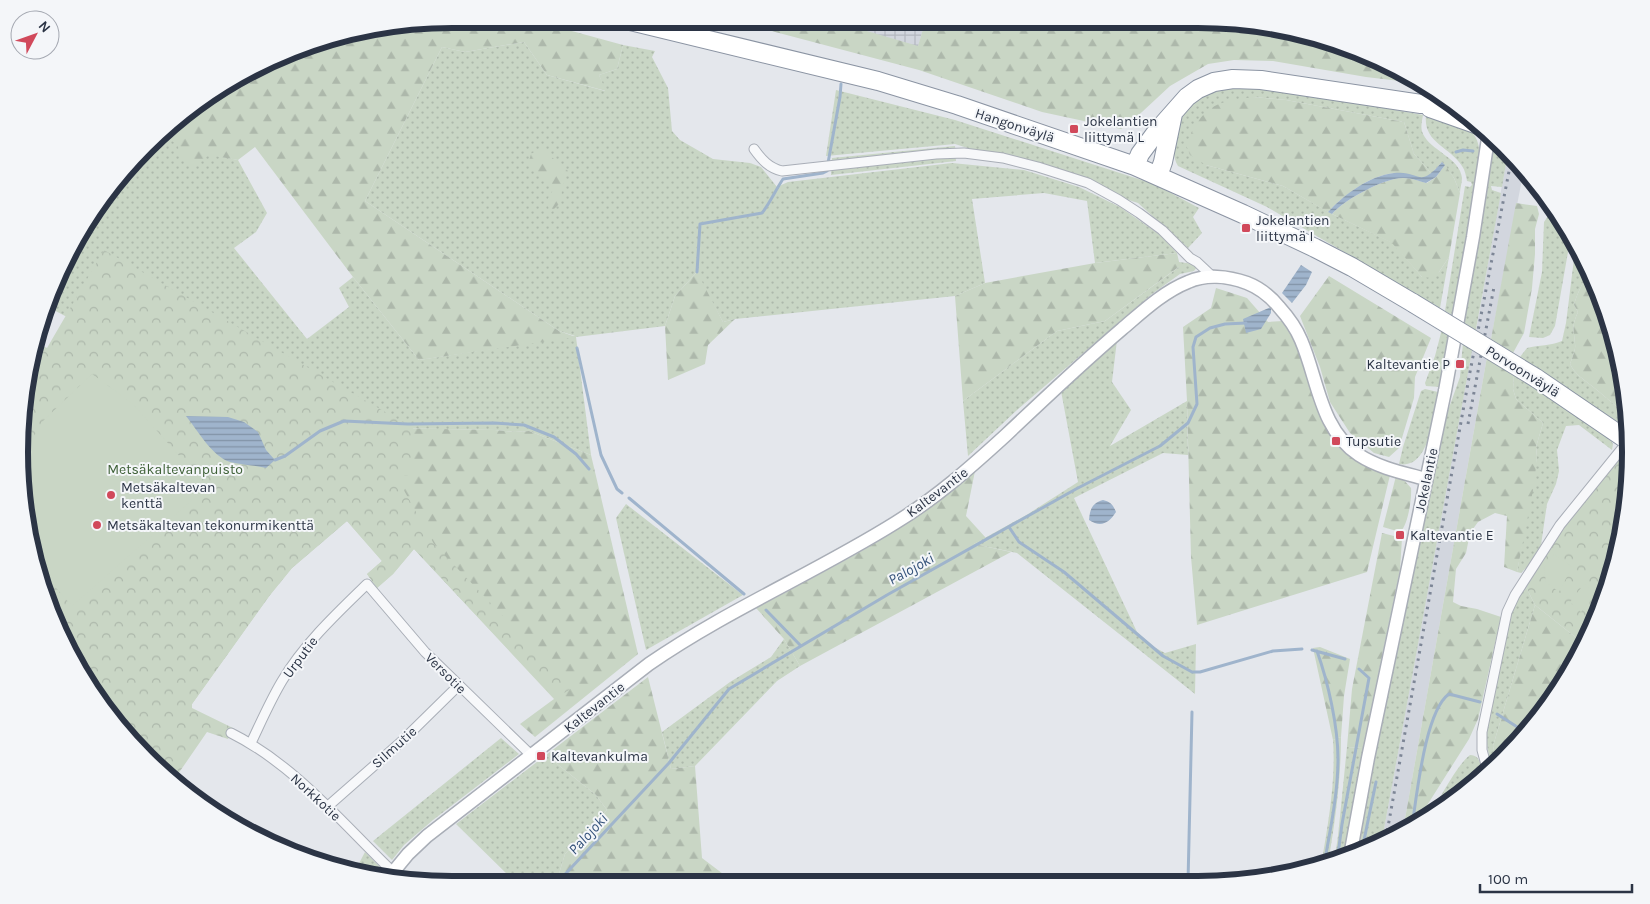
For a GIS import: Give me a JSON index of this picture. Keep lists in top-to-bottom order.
{
  "streets": {
    "highway": ["Hangonväylä", "Porvoonväylä"],
    "street": [
      "Jokelantie",
      "Kaltevantie",
      "Urputie",
      "Versotie",
      "Silmutie",
      "Norkkotie"
    ]
  },
  "crossings": [
    ["Hangonväylä", "Porvoonväylä"],
    ["Jokelantie", "Kaltevantie"],
    ["Kaltevantie", "Versotie"],
    ["Urputie", "Versotie"],
    ["Urputie", "Norkkotie"],
    ["Versotie", "Silmutie"],
    ["Silmutie", "Norkkotie"]
  ],
  "water": ["Palojoki"],
  "parks": ["Metsäkaltevanpuisto"],
  "places": {
    "transit": [
      "Jokelantien liittymä L",
      "Jokelantien liittymä I",
      "Kaltevantie P",
      "Tupsutie",
      "Kaltevantie E",
      "Kaltevankulma"
    ],
    "other": ["Metsäkaltevan kenttä", "Metsäkaltevan tekonurmikenttä"]
  },
  "scale_bar": "100 m",
  "north": "top right"
}
